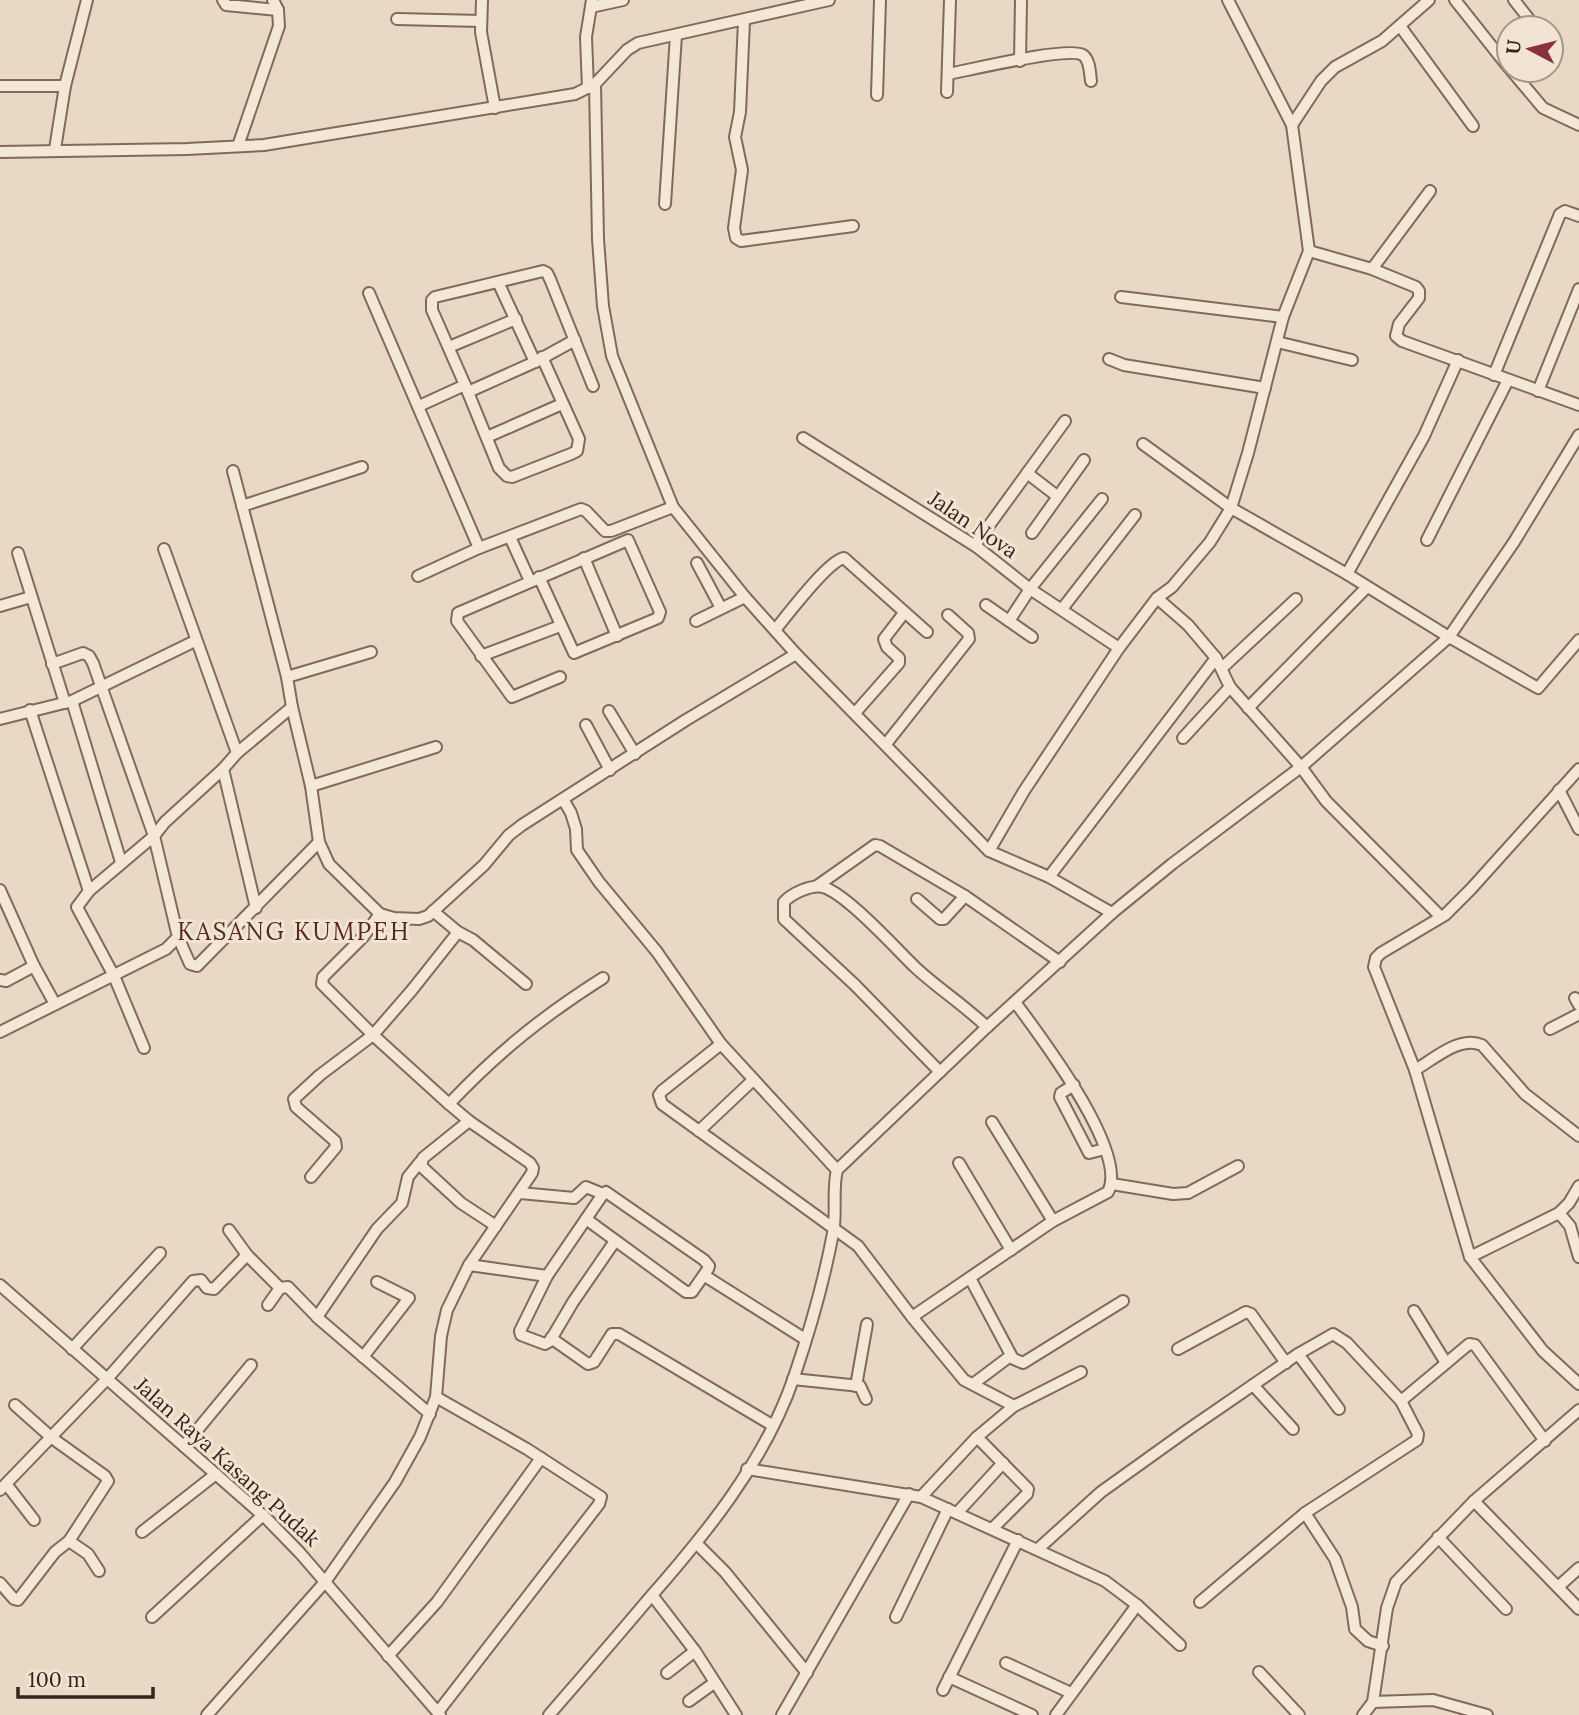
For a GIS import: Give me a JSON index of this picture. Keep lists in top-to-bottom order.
{
  "streets": {
    "street": ["Jalan Nova", "Jalan Raya Kasang Pudak"]
  },
  "districts": ["KASANG KUMPEH"],
  "scale_bar": "100 m",
  "north": "left"
}
